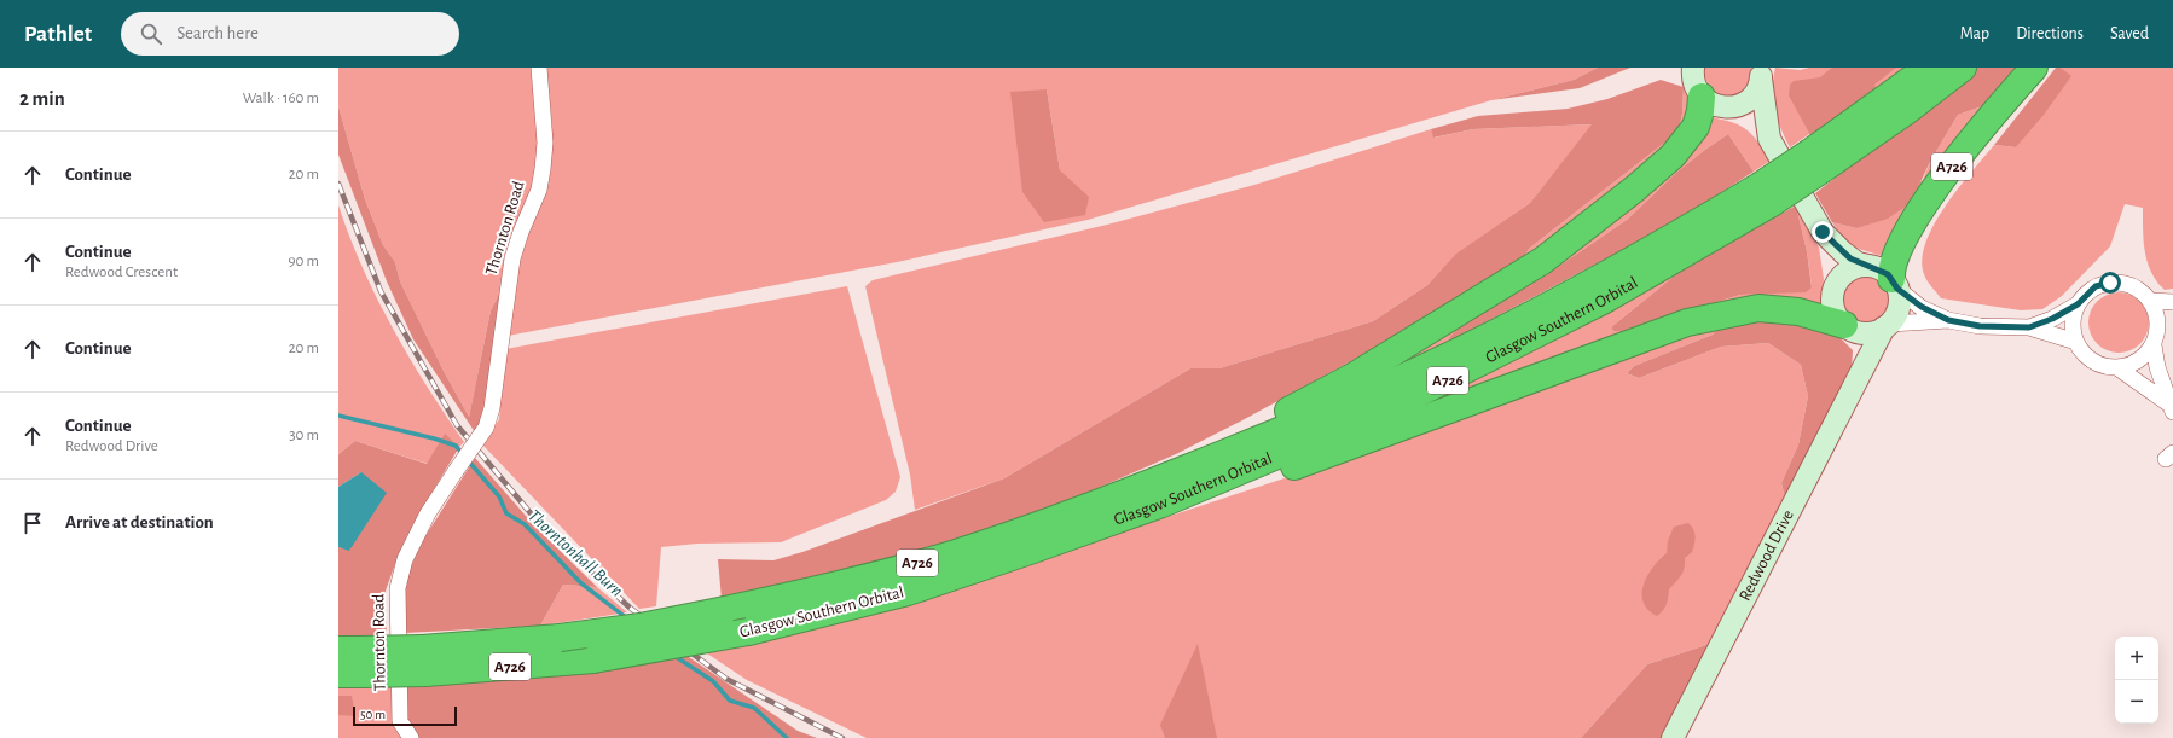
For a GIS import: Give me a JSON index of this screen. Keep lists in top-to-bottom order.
{
  "streets": {
    "highway": ["A726", "Glasgow Southern Orbital"],
    "street": ["Thornton Road", "Redwood Drive"]
  },
  "crossings": [
    ["A726", "Glasgow Southern Orbital"],
    ["A726", "Redwood Drive"]
  ],
  "water": ["Thorntonhall Burn"],
  "scale_bar": "50 m",
  "page": {
    "header": "Pathlet",
    "search": "Search here",
    "nav": ["Map", "Directions", "Saved"],
    "heading": ["2 min", "Walk · 160 m"],
    "list": [
      ["Continue", "20 m"],
      ["Continue", "Redwood Crescent", "90 m"],
      ["Continue", "20 m"],
      ["Continue", "Redwood Drive", "30 m"],
      "Arrive at destination"
    ],
    "map_buttons": ["+", "−"],
    "scale": "50 m"
  }
}
